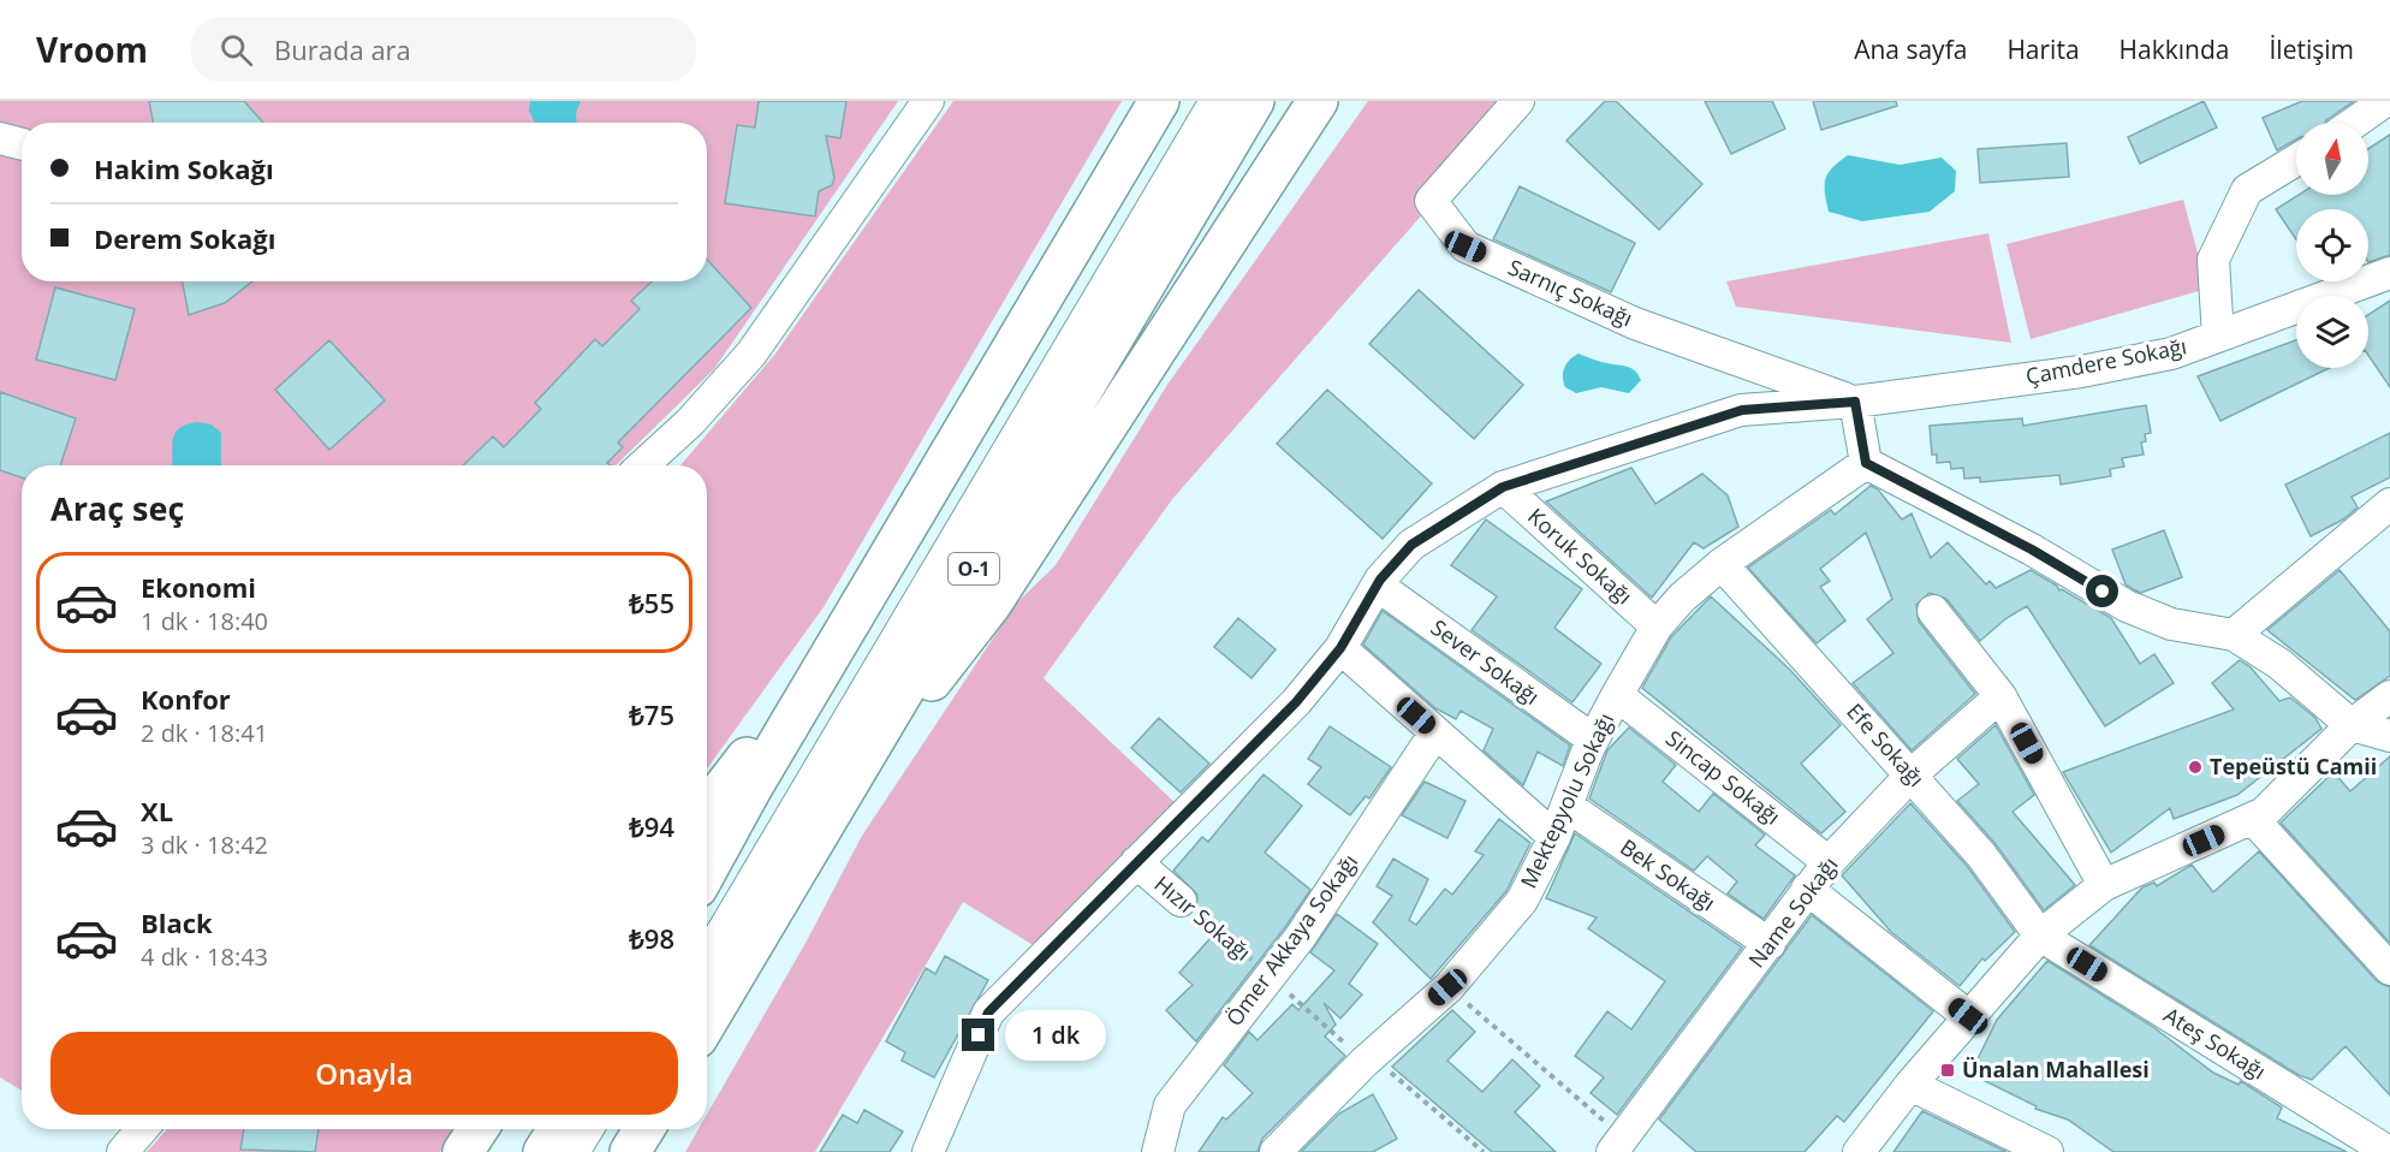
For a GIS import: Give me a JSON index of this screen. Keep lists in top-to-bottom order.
{
  "streets": {
    "highway": ["O-1"],
    "street": [
      "Sarnıç Sokağı",
      "Çamdere Sokağı",
      "Koruk Sokağı",
      "Sever Sokağı",
      "Efe Sokağı",
      "Sincap Sokağı",
      "Mektepyolu Sokağı",
      "Bek Sokağı",
      "Name Sokağı",
      "Hızır Sokağı",
      "Ömer Akkaya Sokağı",
      "Ateş Sokağı"
    ]
  },
  "crossings": [
    ["Sarnıç Sokağı", "Çamdere Sokağı"],
    ["Çamdere Sokağı", "Koruk Sokağı"],
    ["Çamdere Sokağı", "Sever Sokağı"],
    ["Çamdere Sokağı", "Hızır Sokağı"],
    ["Koruk Sokağı", "Mektepyolu Sokağı"],
    ["Sever Sokağı", "Mektepyolu Sokağı"],
    ["Efe Sokağı", "Mektepyolu Sokağı"],
    ["Efe Sokağı", "Name Sokağı"],
    ["Efe Sokağı", "Ateş Sokağı"],
    ["Sincap Sokağı", "Mektepyolu Sokağı"],
    ["Sincap Sokağı", "Name Sokağı"],
    ["Mektepyolu Sokağı", "Bek Sokağı"],
    ["Mektepyolu Sokağı", "Hızır Sokağı"],
    ["Bek Sokağı", "Name Sokağı"],
    ["Hızır Sokağı", "Ömer Akkaya Sokağı"]
  ],
  "places": {
    "other": ["Tepeüstü Camii"],
    "transit": ["Ünalan Mahallesi"]
  },
  "north": "top",
  "page": {
    "header": "Vroom",
    "search": "Burada ara",
    "nav": [
      "Ana sayfa",
      "Harita",
      "Hakkında",
      "İletişim"
    ],
    "banner": ["Hakim Sokağı", "Derem Sokağı"],
    "heading": "Araç seç",
    "list": [
      {
        "name": "Ekonomi",
        "note": "1 dk · 18:40",
        "value": "₺55"
      },
      {
        "name": "Konfor",
        "note": "2 dk · 18:41",
        "value": "₺75"
      },
      {
        "name": "XL",
        "note": "3 dk · 18:42",
        "value": "₺94"
      },
      {
        "name": "Black",
        "note": "4 dk · 18:43",
        "value": "₺98"
      }
    ],
    "bubble": "1 dk",
    "buttons": "Onayla"
  }
}
